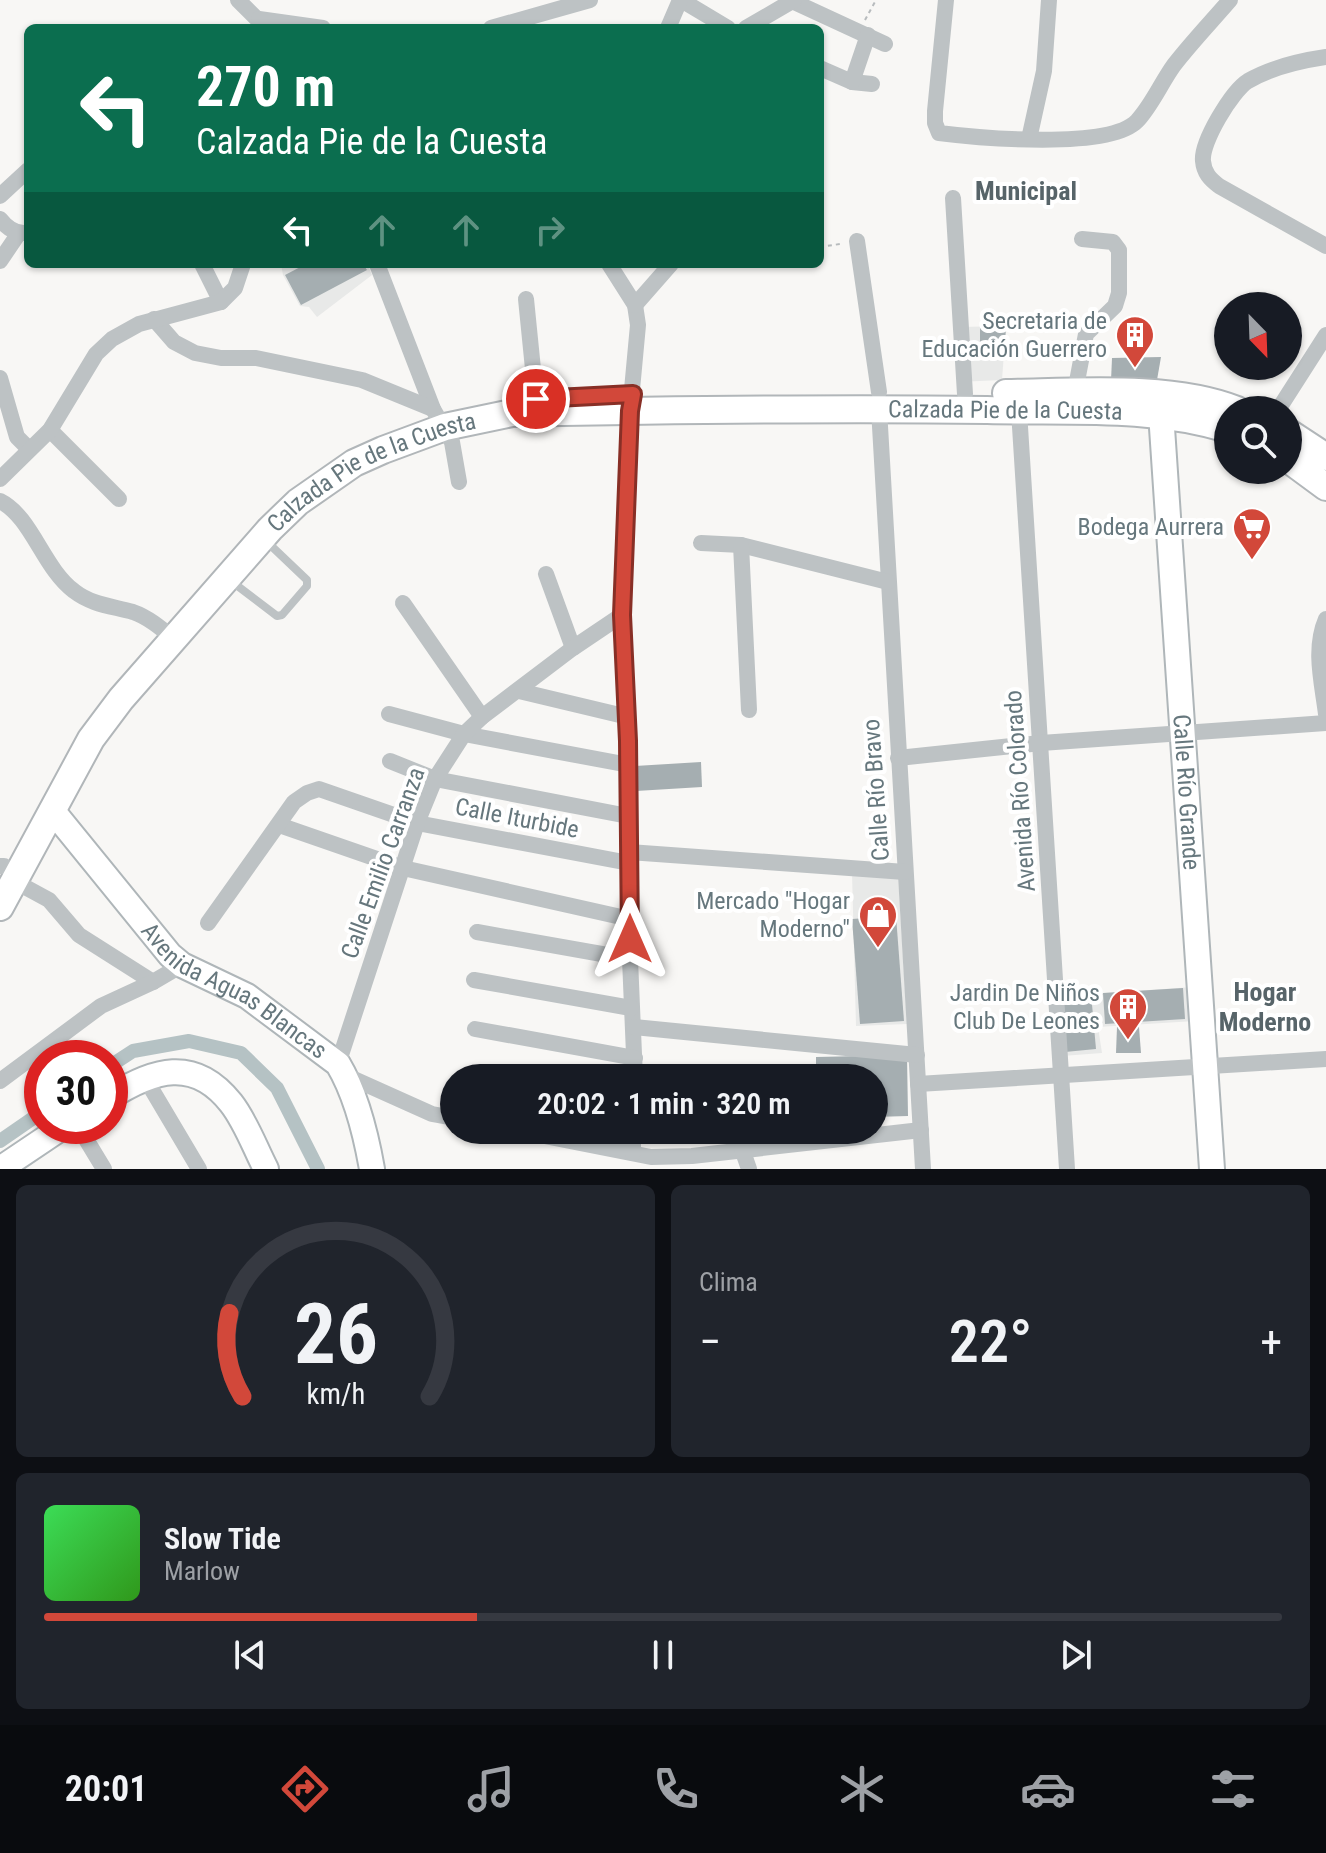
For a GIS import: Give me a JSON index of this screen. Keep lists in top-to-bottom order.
{
  "streets": {
    "main road": ["Calzada Pie de la Cuesta"],
    "street": [
      "Calle Río Bravo",
      "Avenida Río Colorado",
      "Calle Río Grande",
      "Calle Iturbide",
      "Calle Emilio Carranza",
      "Avenida Aguas Blancas"
    ]
  },
  "crossings": [
    ["Calzada Pie de la Cuesta", "Calle Río Bravo"],
    ["Calzada Pie de la Cuesta", "Avenida Río Colorado"],
    ["Calzada Pie de la Cuesta", "Calle Río Grande"],
    ["Calzada Pie de la Cuesta", "Avenida Aguas Blancas"],
    ["Calle Río Bravo", "Calle Iturbide"],
    ["Calle Iturbide", "Calle Emilio Carranza"],
    ["Calle Emilio Carranza", "Avenida Aguas Blancas"]
  ],
  "districts": ["Municipal", "Hogar Moderno"],
  "places": {
    "building": ["Secretaria de Educación Guerrero", "Jardin De Niños Club De Leones"],
    "supermarket": ["Bodega Aurrera"],
    "shop": ["Mercado \"Hogar Moderno\""]
  },
  "north": "bottom right",
  "page": {
    "turn": ["270 m", "Calzada Pie de la Cuesta"],
    "limit": "30",
    "trip": "20:02 · 1 min · 320 m",
    "tile": "Clima",
    "heat": ["−", "22°", "+"],
    "song": ["Slow Tide", "Marlow"],
    "tabs": "20:01",
    "gauge": ["26", "km/h"]
  }
}
